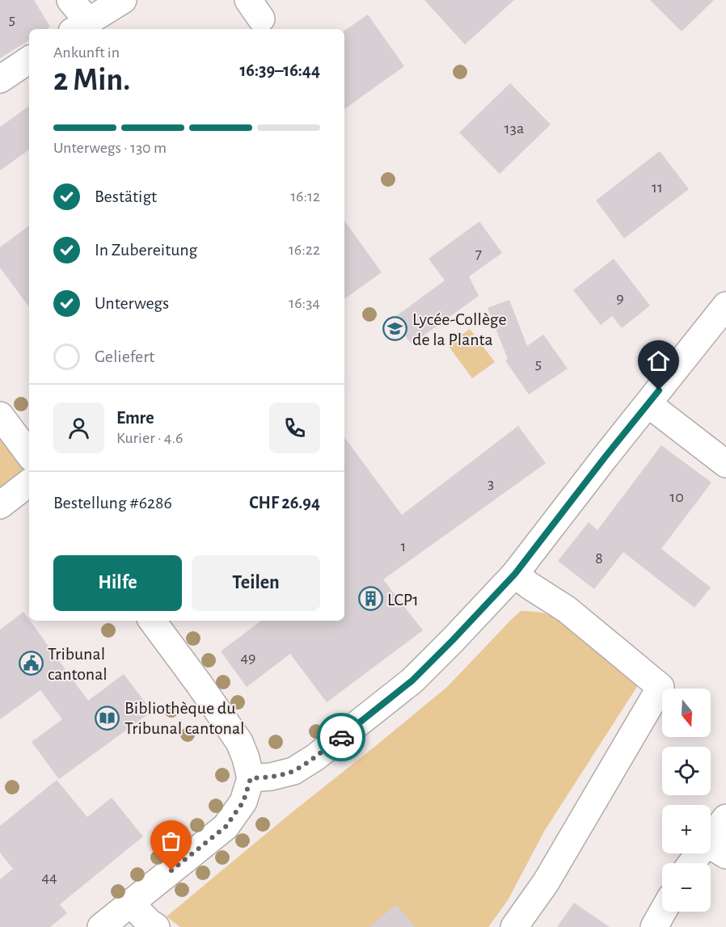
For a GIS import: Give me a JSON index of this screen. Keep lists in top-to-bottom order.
{
  "places": {
    "school or university": ["Lycée-Collège de la Planta"],
    "building": ["LCP1"],
    "public building": ["Tribunal cantonal"],
    "library": ["Bibliothèque du Tribunal cantonal"]
  },
  "house_numbers": [
    "5",
    "13a",
    "11",
    "7",
    "9",
    "5",
    "3",
    "10",
    "1",
    "8",
    "49",
    "44"
  ],
  "north": "bottom",
  "page": {
    "heading": ["2 Min.", "Ankunft in", "16:39–16:44"],
    "panel": [
      "Emre",
      "Kurier · 4.6",
      "Bestellung #6286",
      "CHF 26.94"
    ],
    "bar": "Unterwegs · 130 m",
    "list": [
      ["Bestätigt", "16:12"],
      ["In Zubereitung", "16:22"],
      ["Unterwegs", "16:34"],
      "Geliefert"
    ],
    "buttons": ["Hilfe", "Teilen"],
    "map_buttons": ["+", "−"]
  }
}
